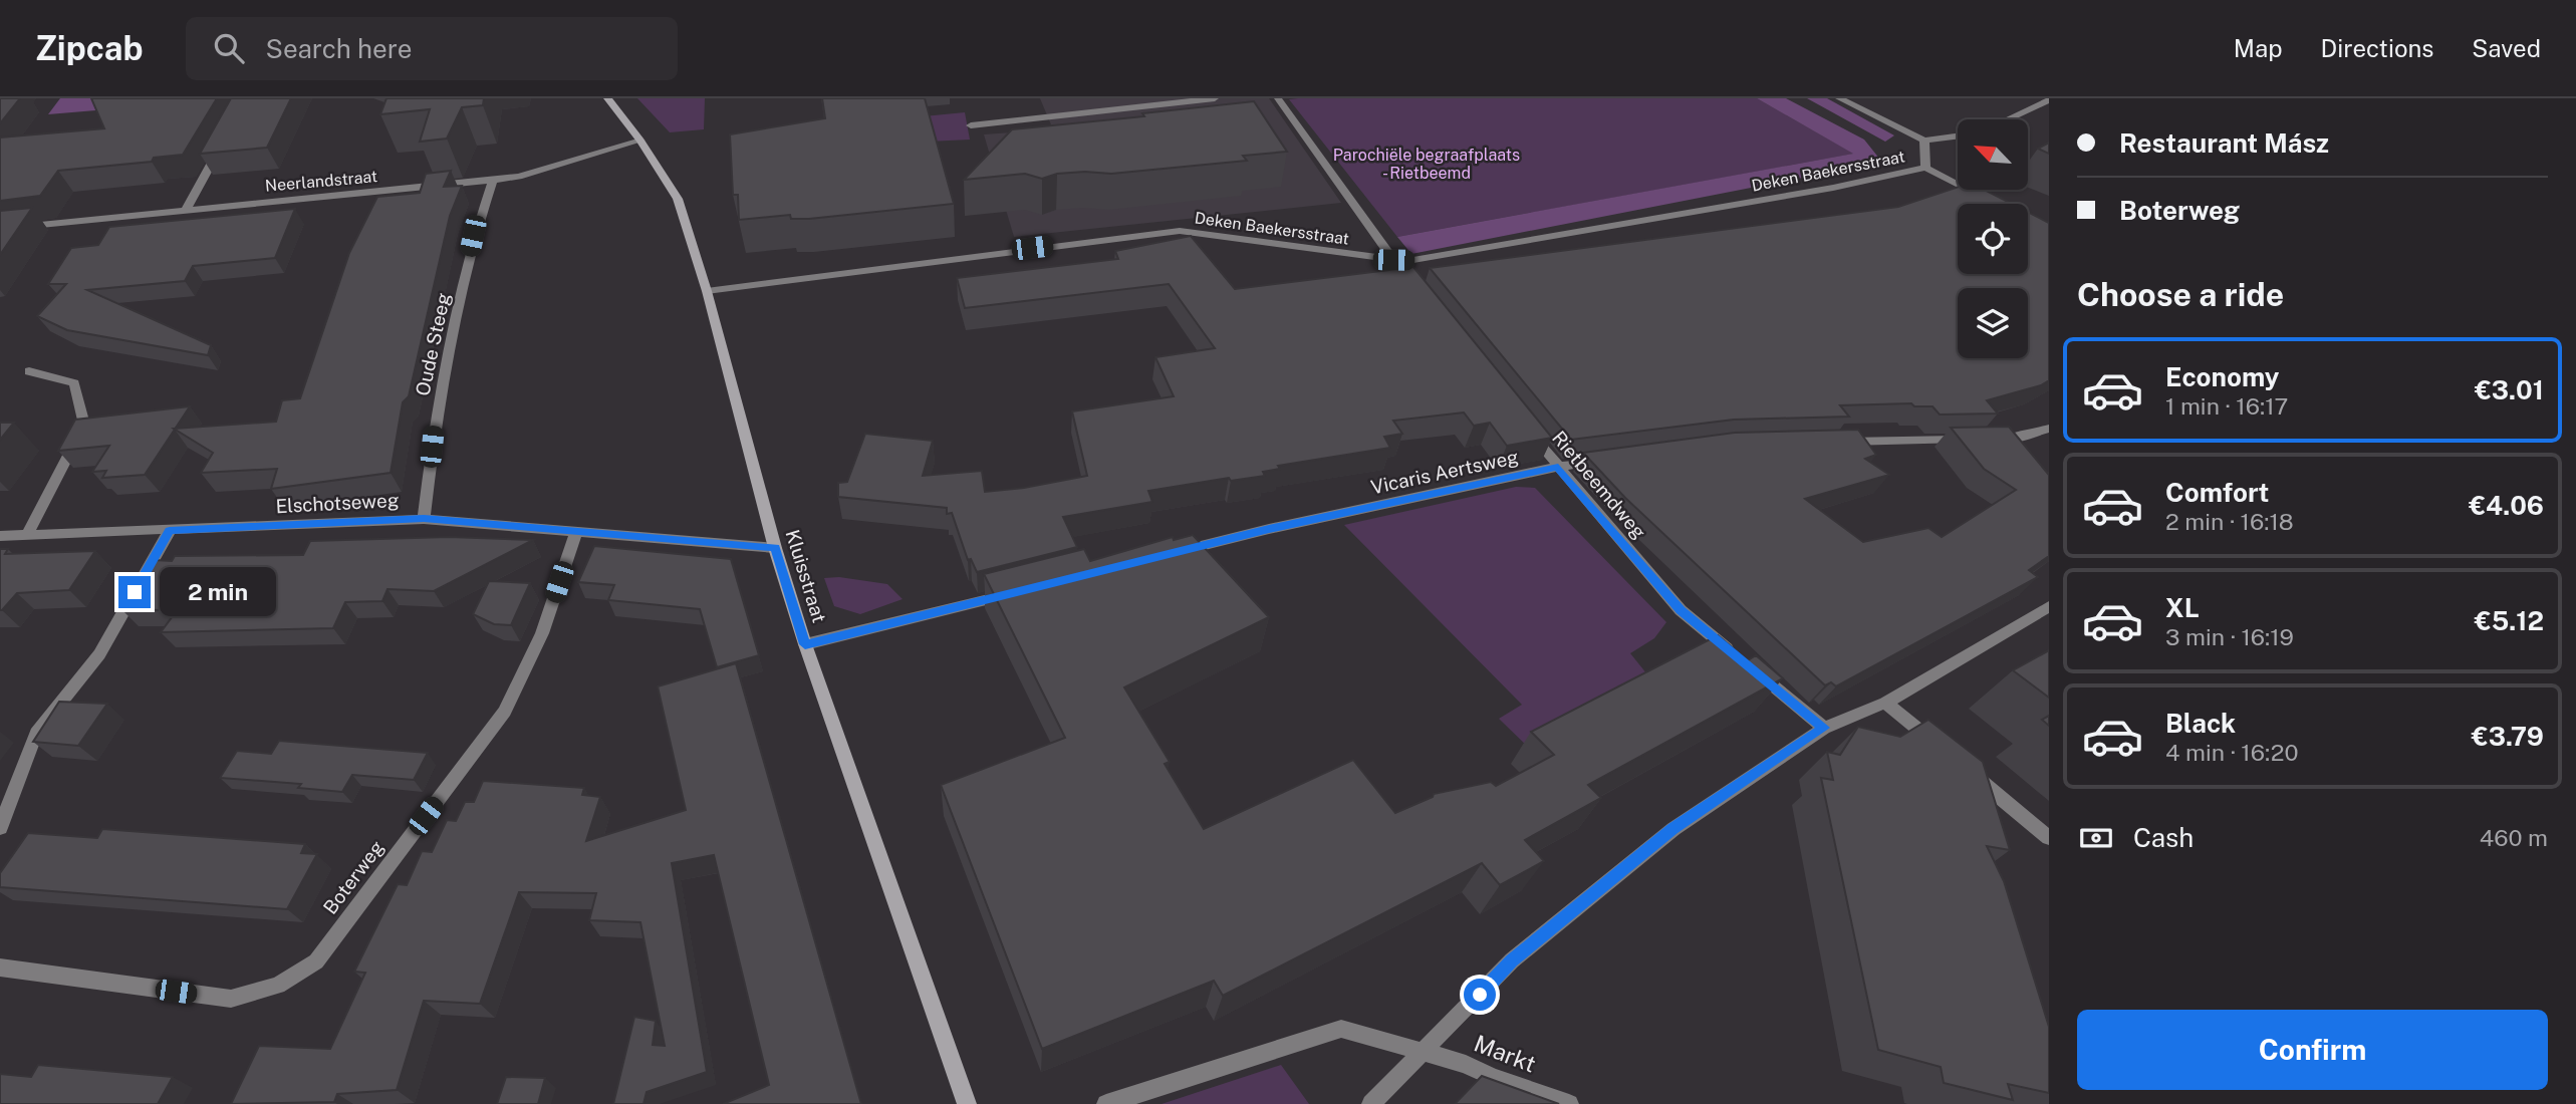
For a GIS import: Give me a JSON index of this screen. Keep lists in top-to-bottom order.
{
  "streets": {
    "street": [
      "Deken Baekersstraat",
      "Neerlandstraat",
      "Oude Steeg",
      "Vicaris Aertsweg",
      "Rietbeemdweg",
      "Elschotseweg",
      "Kluisstraat",
      "Boterweg",
      "Markt"
    ]
  },
  "crossings": [
    ["Deken Baekersstraat", "Kluisstraat"],
    ["Neerlandstraat", "Oude Steeg"],
    ["Neerlandstraat", "Kluisstraat"],
    ["Oude Steeg", "Elschotseweg"],
    ["Vicaris Aertsweg", "Rietbeemdweg"],
    ["Elschotseweg", "Kluisstraat"],
    ["Elschotseweg", "Boterweg"]
  ],
  "parks": ["Parochiële begraafplaats - Rietbeemd"],
  "north": "top left",
  "page": {
    "header": "Zipcab",
    "search": "Search here",
    "nav": ["Map", "Directions", "Saved"],
    "banner": ["Restaurant Mász", "Boterweg"],
    "heading": "Choose a ride",
    "list": [
      {
        "name": "Economy",
        "note": "1 min · 16:17",
        "value": "€3.01"
      },
      {
        "name": "Comfort",
        "note": "2 min · 16:18",
        "value": "€4.06"
      },
      {
        "name": "XL",
        "note": "3 min · 16:19",
        "value": "€5.12"
      },
      {
        "name": "Black",
        "note": "4 min · 16:20",
        "value": "€3.79"
      }
    ],
    "bubble": "2 min",
    "pay": ["Cash", "460 m"],
    "buttons": "Confirm"
  }
}
